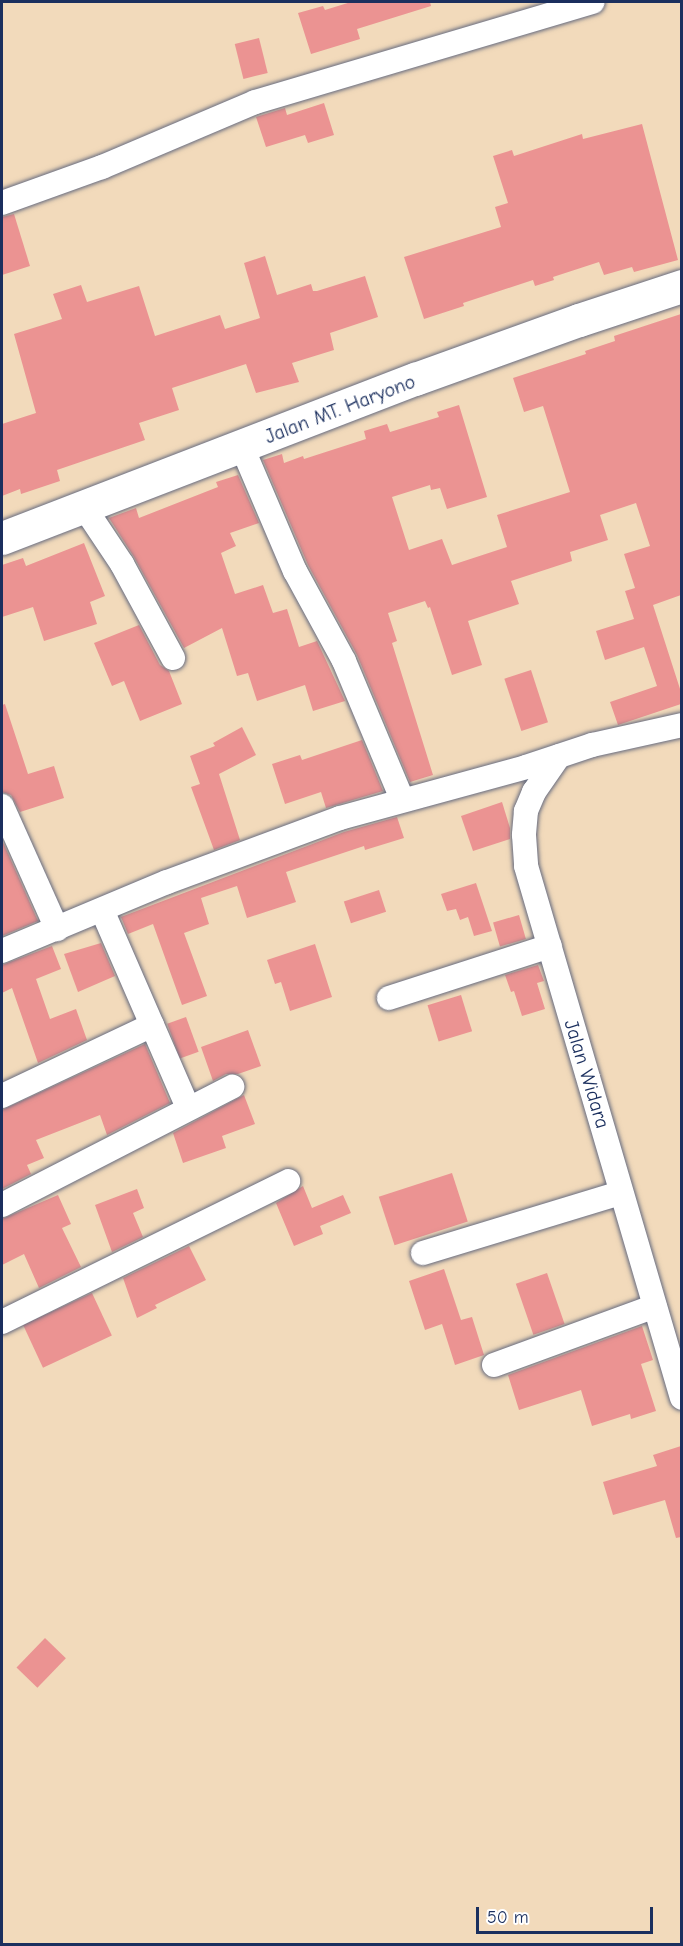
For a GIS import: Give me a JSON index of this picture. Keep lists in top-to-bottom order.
{
  "streets": {
    "main road": ["Jalan MT. Haryono"],
    "street": ["Jalan Widara"]
  },
  "scale_bar": "50 m"
}
